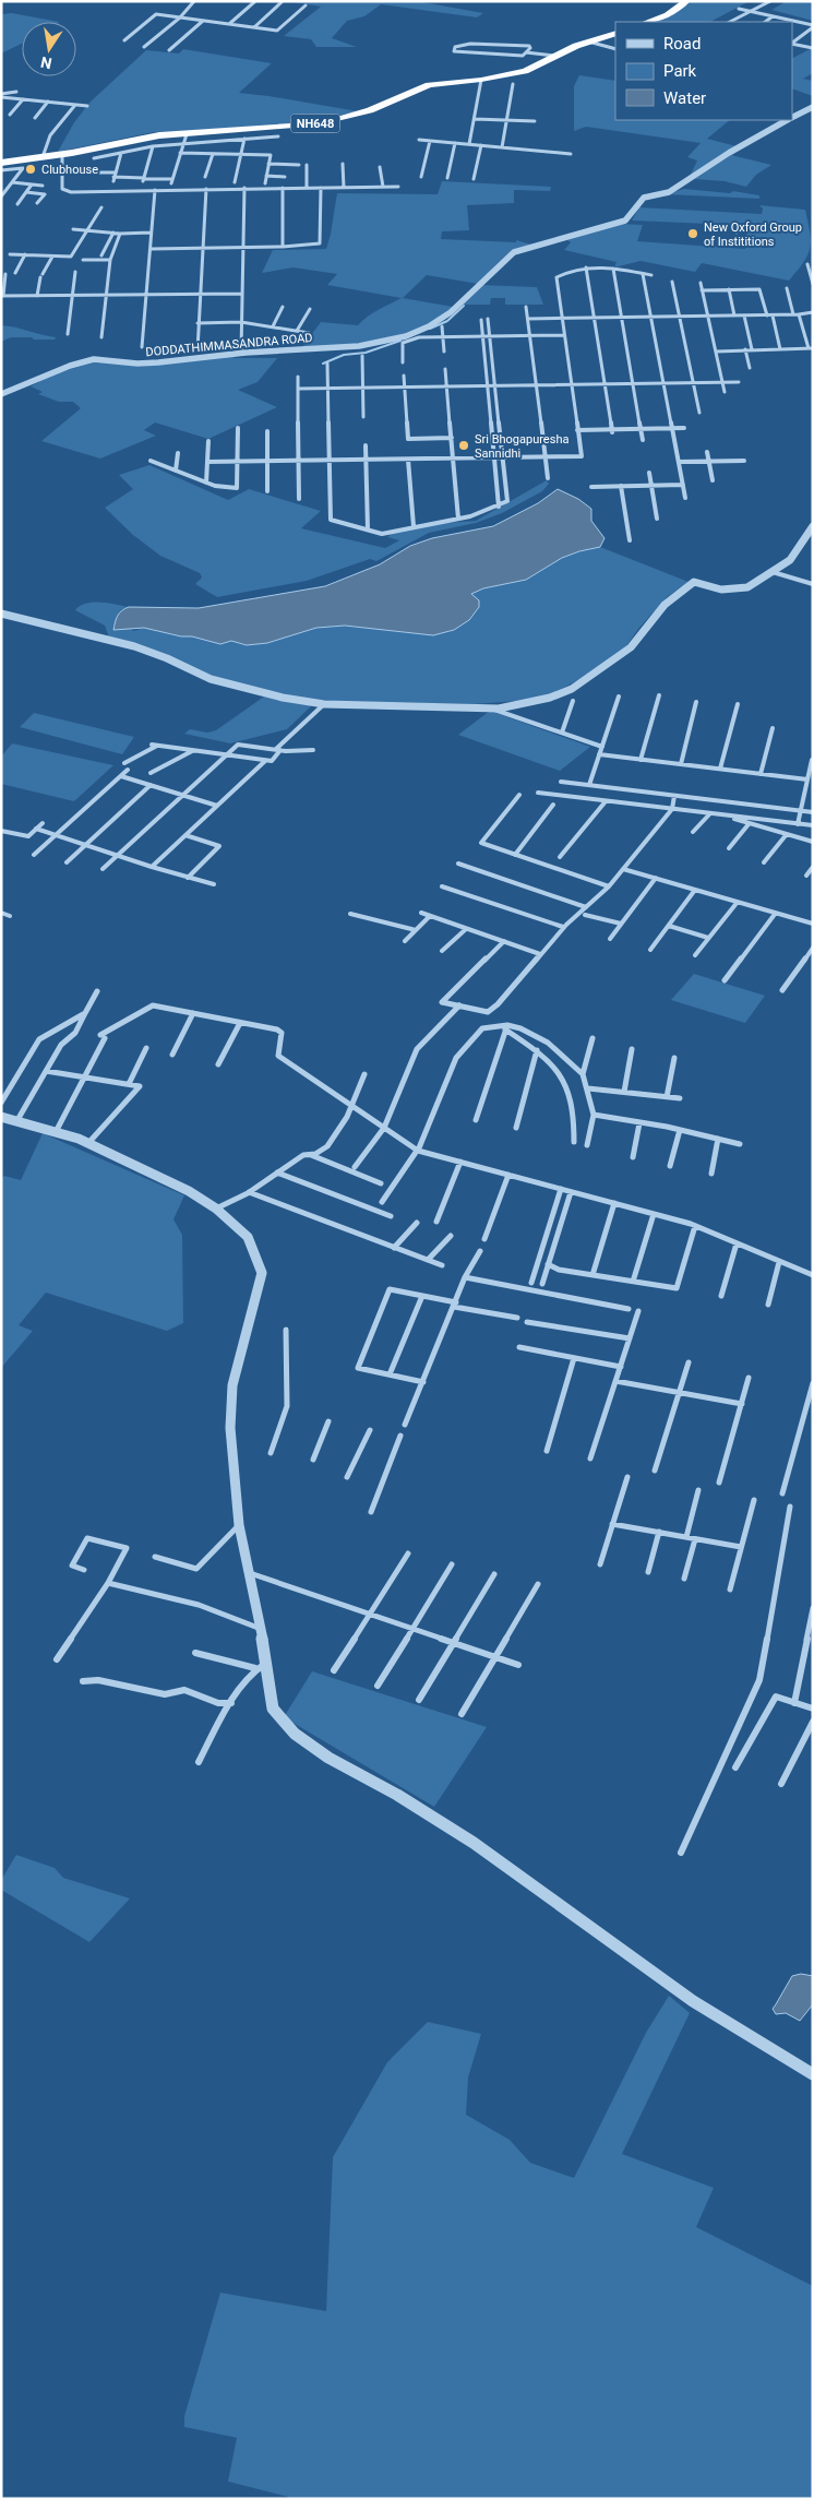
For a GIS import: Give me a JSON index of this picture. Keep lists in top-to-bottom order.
{
  "streets": {
    "highway": ["NH648"],
    "street": ["DODDATHIMMASANDRA ROAD"]
  },
  "places": ["Clubhouse", "New Oxford Group of Instititions", "Sri Bhogapuresha Sannidhi"],
  "legend": ["Road", "Park", "Water"],
  "north": "bottom"
}
